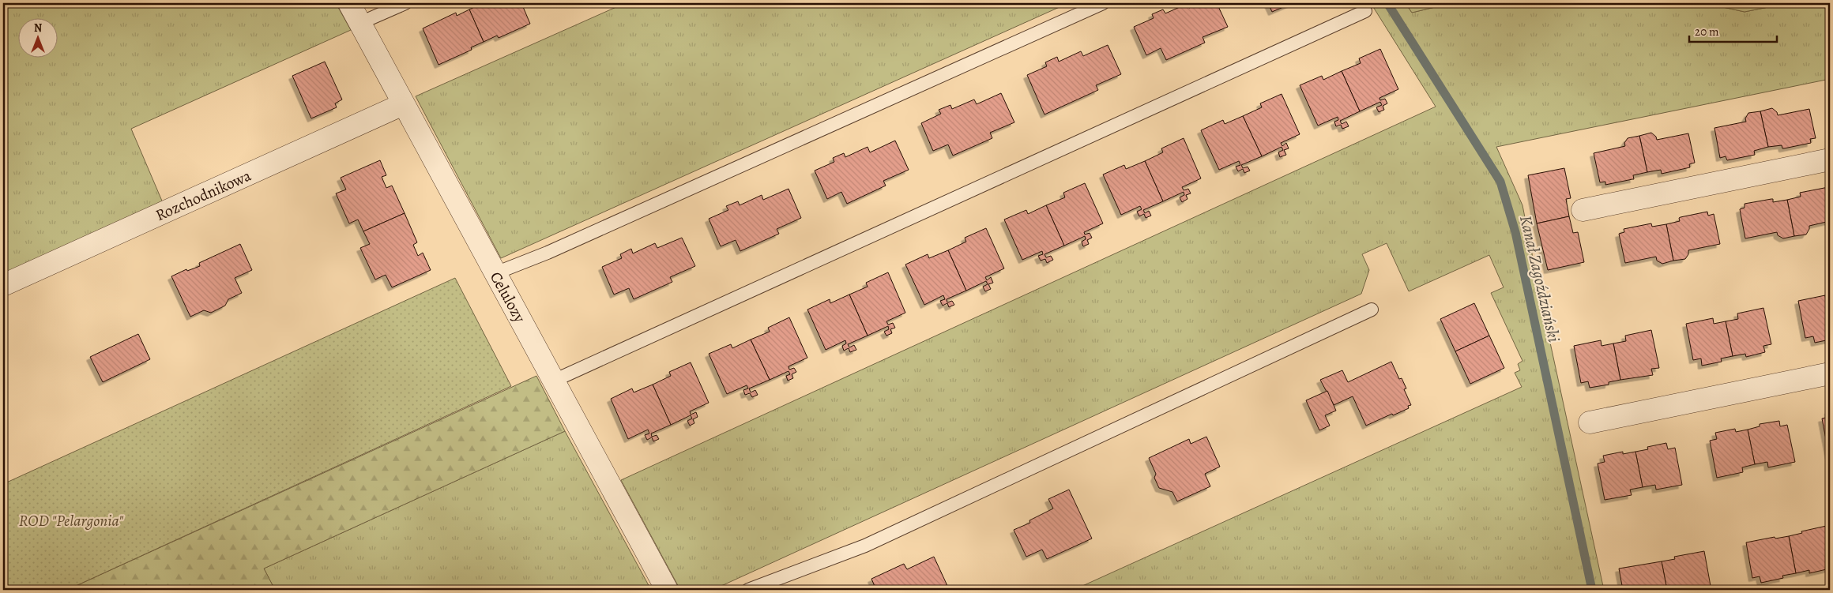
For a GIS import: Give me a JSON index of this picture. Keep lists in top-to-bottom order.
{
  "streets": {
    "street": ["Rozchodnikowa", "Celulozy"]
  },
  "crossings": [
    ["Rozchodnikowa", "Celulozy"]
  ],
  "water": ["Kanał Zagoździański"],
  "parks": ["ROD \"Pelargonia\""],
  "scale_bar": "20 m",
  "north": "top"
}
